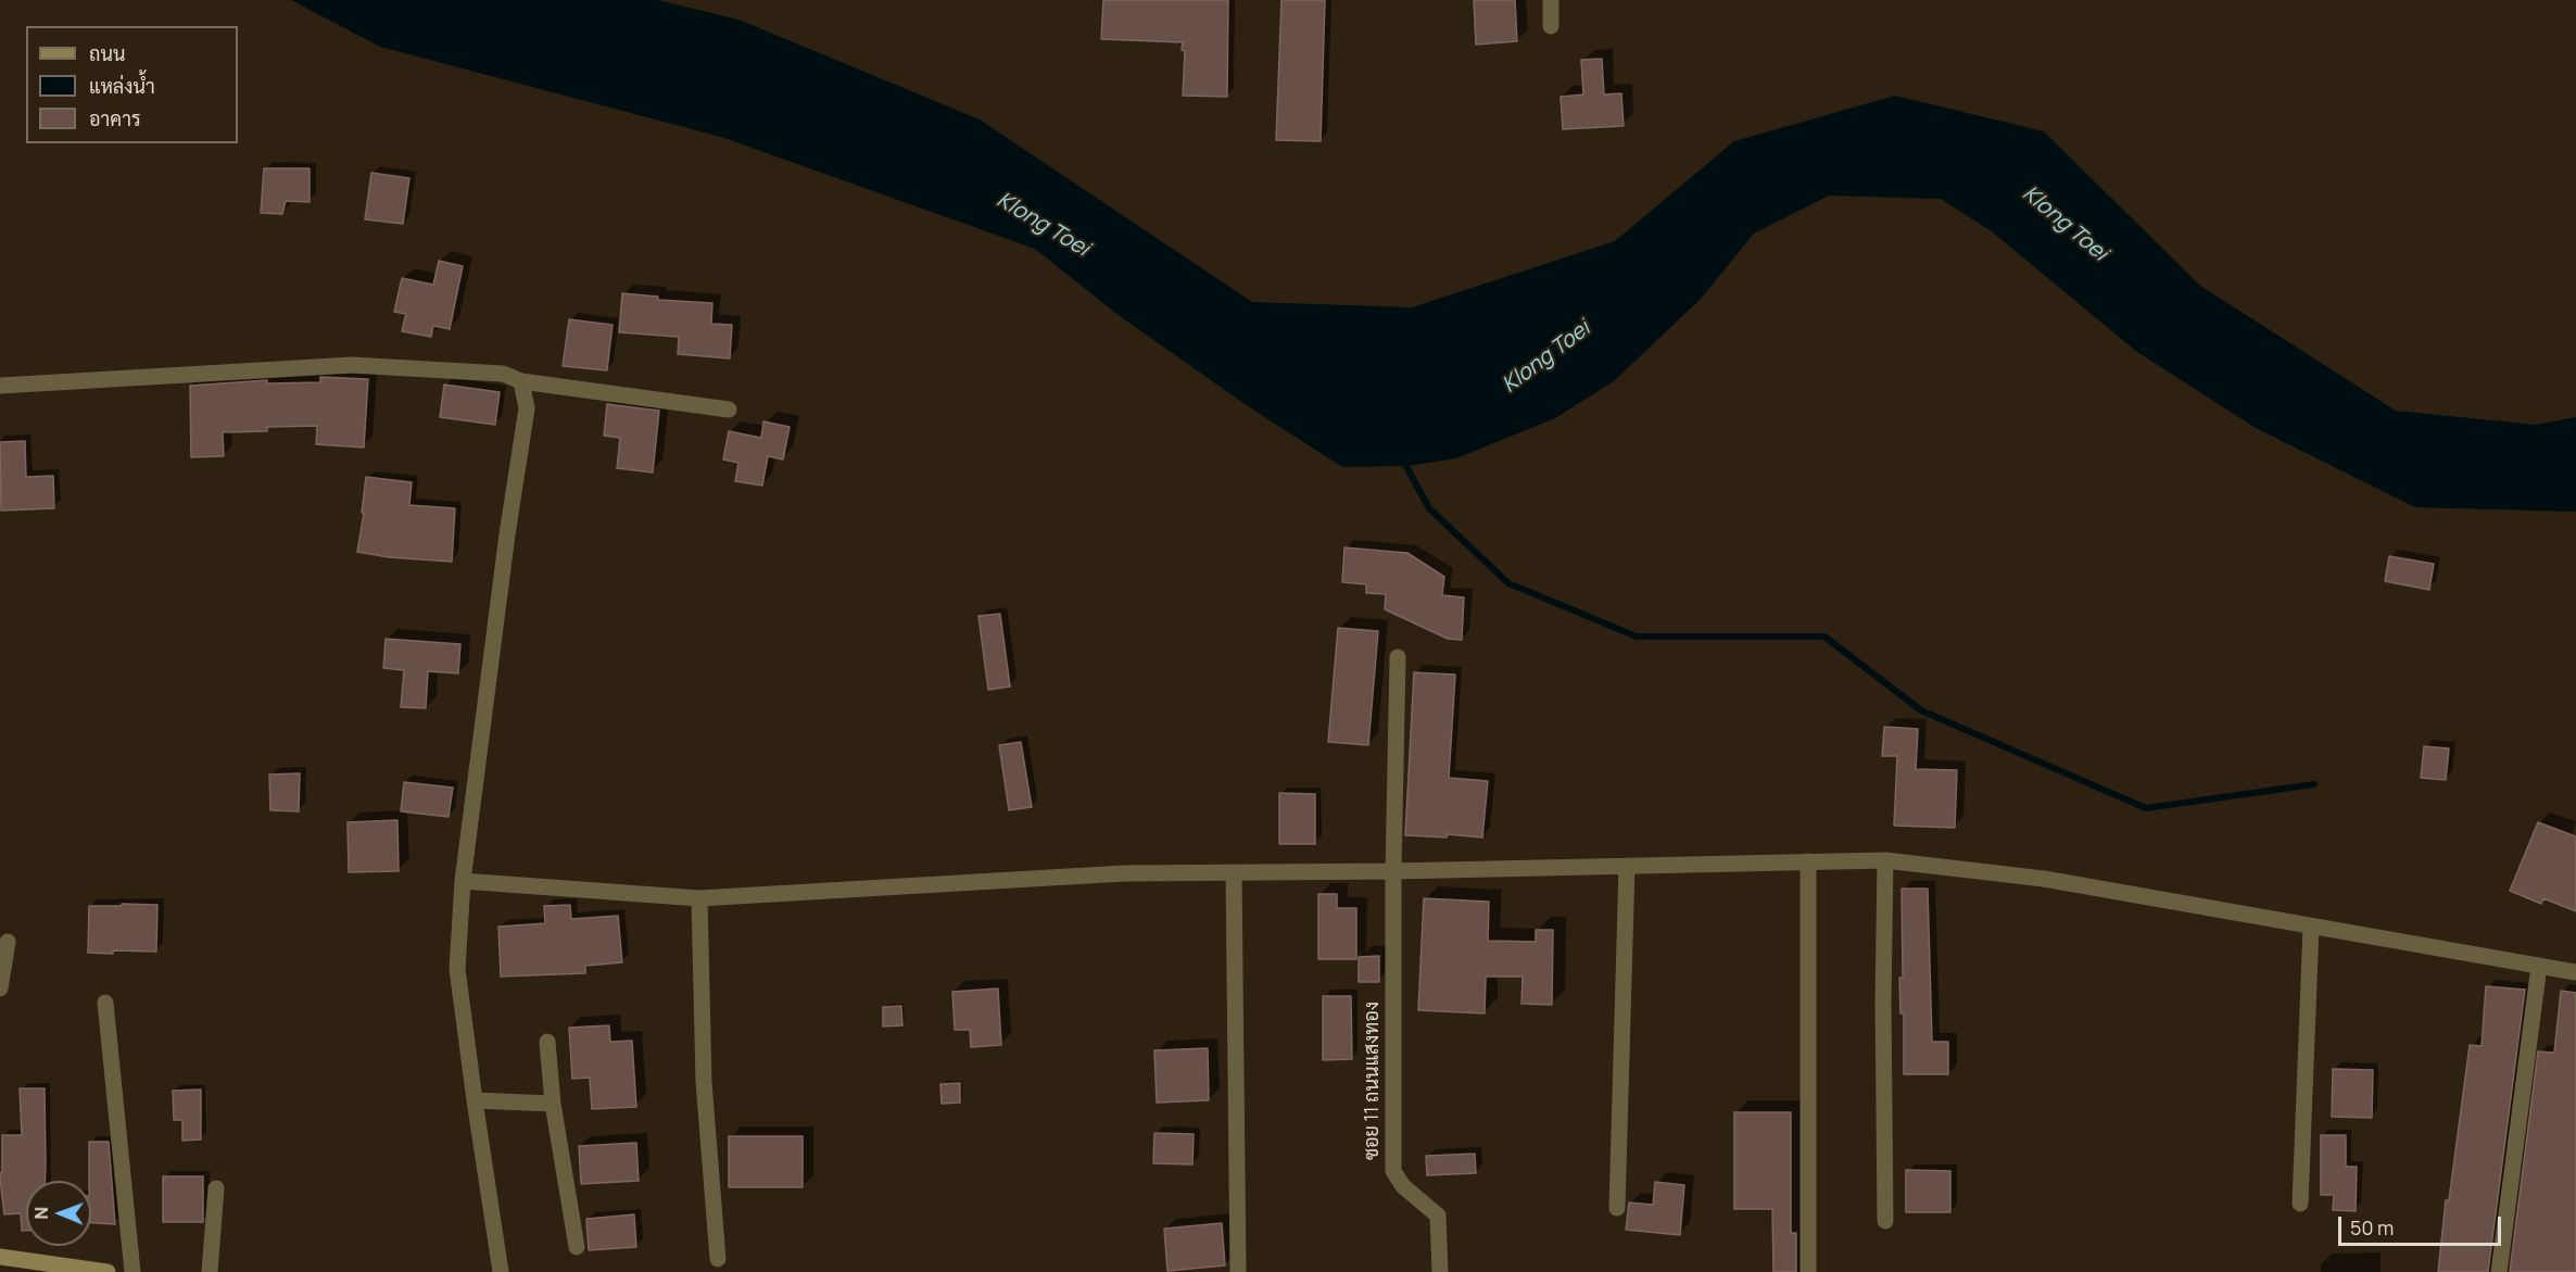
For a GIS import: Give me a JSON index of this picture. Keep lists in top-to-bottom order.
{
  "streets": {
    "street": ["ซอย 11 ถนนแสงทอง"]
  },
  "water": ["Klong Toei"],
  "legend": ["ถนน", "แหล่งน้ำ", "อาคาร"],
  "scale_bar": "50 m",
  "north": "left"
}
